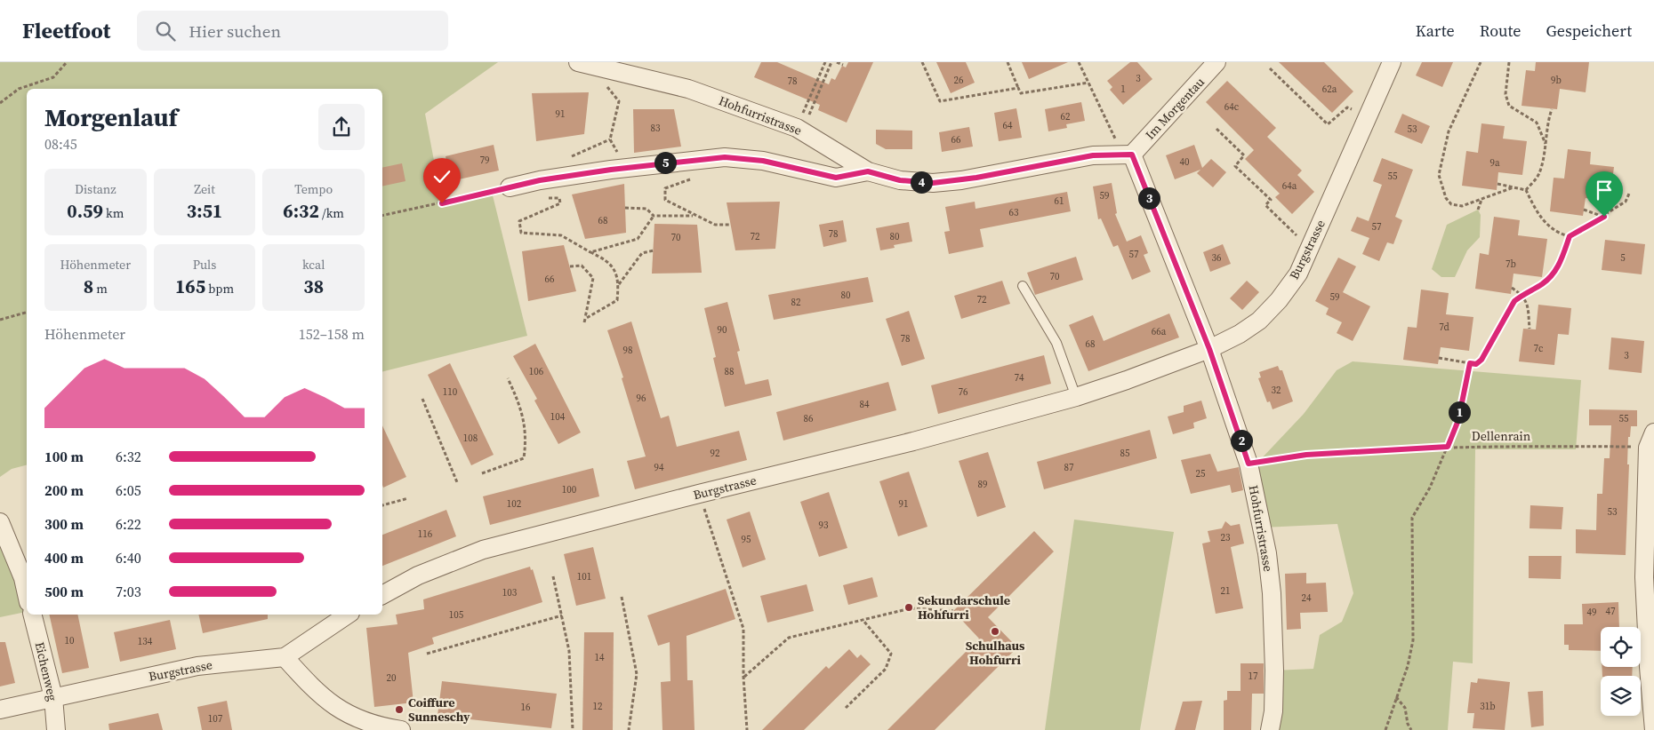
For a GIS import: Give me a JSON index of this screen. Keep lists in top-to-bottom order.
{
  "streets": {
    "street": [
      "Im Morgentau",
      "Hohfurristrasse",
      "Burgstrasse",
      "Eichenweg"
    ],
    "path": ["Dellenrain"]
  },
  "crossings": [
    ["Im Morgentau", "Hohfurristrasse"],
    ["Hohfurristrasse", "Burgstrasse"],
    ["Hohfurristrasse", "Dellenrain"],
    ["Burgstrasse", "Eichenweg"]
  ],
  "places": ["Sekundarschule Hohfurri", "Schulhaus Hohfurri", "Coiffure Sunneschy"],
  "house_numbers": [
    "3",
    "26",
    "9b",
    "78",
    "1",
    "62a",
    "64c",
    "91",
    "62",
    "64",
    "83",
    "53",
    "66",
    "79",
    "40",
    "9a",
    "55",
    "64a",
    "59",
    "61",
    "63",
    "68",
    "57",
    "78",
    "72",
    "80",
    "70",
    "57",
    "36",
    "5",
    "7b",
    "70",
    "66",
    "80",
    "59",
    "72",
    "82",
    "7d",
    "90",
    "66a",
    "78",
    "68",
    "7c",
    "98",
    "3",
    "106",
    "88",
    "74",
    "32",
    "110",
    "76",
    "96",
    "84",
    "104",
    "86",
    "55",
    "108",
    "92",
    "85",
    "94",
    "87",
    "25",
    "89",
    "100",
    "102",
    "91",
    "53",
    "93",
    "116",
    "23",
    "95",
    "101",
    "21",
    "103",
    "24",
    "47",
    "49",
    "105",
    "10",
    "134",
    "14",
    "17",
    "20",
    "12",
    "31b",
    "16",
    "107"
  ],
  "page": {
    "header": "Fleetfoot",
    "search": "Hier suchen",
    "nav": ["Karte", "Route", "Gespeichert"],
    "heading": ["Morgenlauf", "08:45"],
    "pins": [
      "5",
      "4",
      "3",
      "1",
      "2"
    ],
    "stats": [
      ["Distanz", "0.59 km"],
      ["Zeit", "3:51"],
      ["Tempo", "6:32 /km"],
      ["Höhenmeter", "8 m"],
      ["Puls", "165 bpm"],
      ["kcal", "38"]
    ],
    "chart": ["Höhenmeter", "152–158 m"],
    "list": [
      {
        "name": "100 m",
        "note": "6:32"
      },
      {
        "name": "200 m",
        "note": "6:05"
      },
      {
        "name": "300 m",
        "note": "6:22"
      },
      {
        "name": "400 m",
        "note": "6:40"
      },
      {
        "name": "500 m",
        "note": "7:03"
      }
    ]
  }
}
